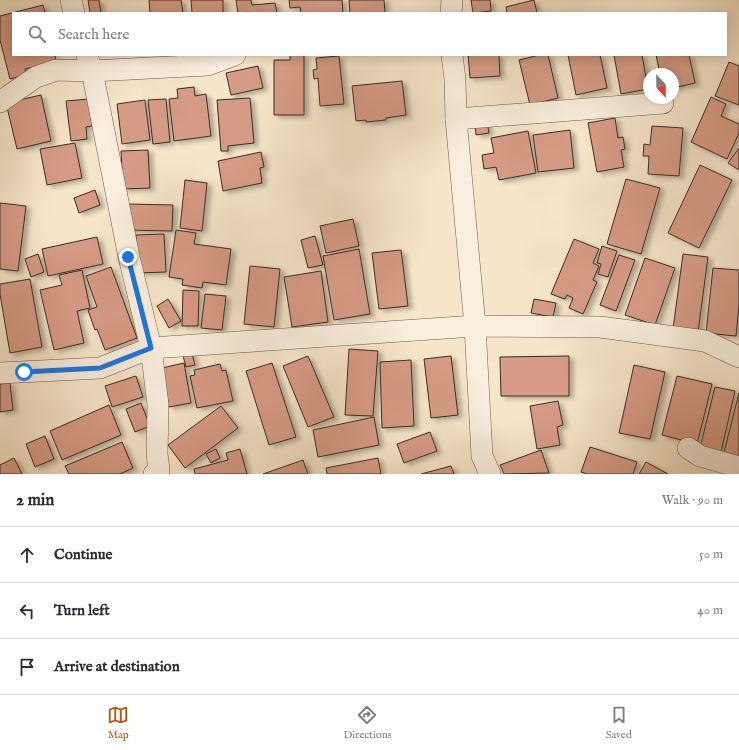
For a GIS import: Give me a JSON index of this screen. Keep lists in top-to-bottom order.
{
  "north": "bottom",
  "page": {
    "search": "Search here",
    "heading": ["2 min", "Walk · 90 m"],
    "list": [
      ["Continue", "50 m"],
      ["Turn left", "40 m"],
      "Arrive at destination"
    ],
    "nav": ["Map", "Directions", "Saved"]
  }
}
